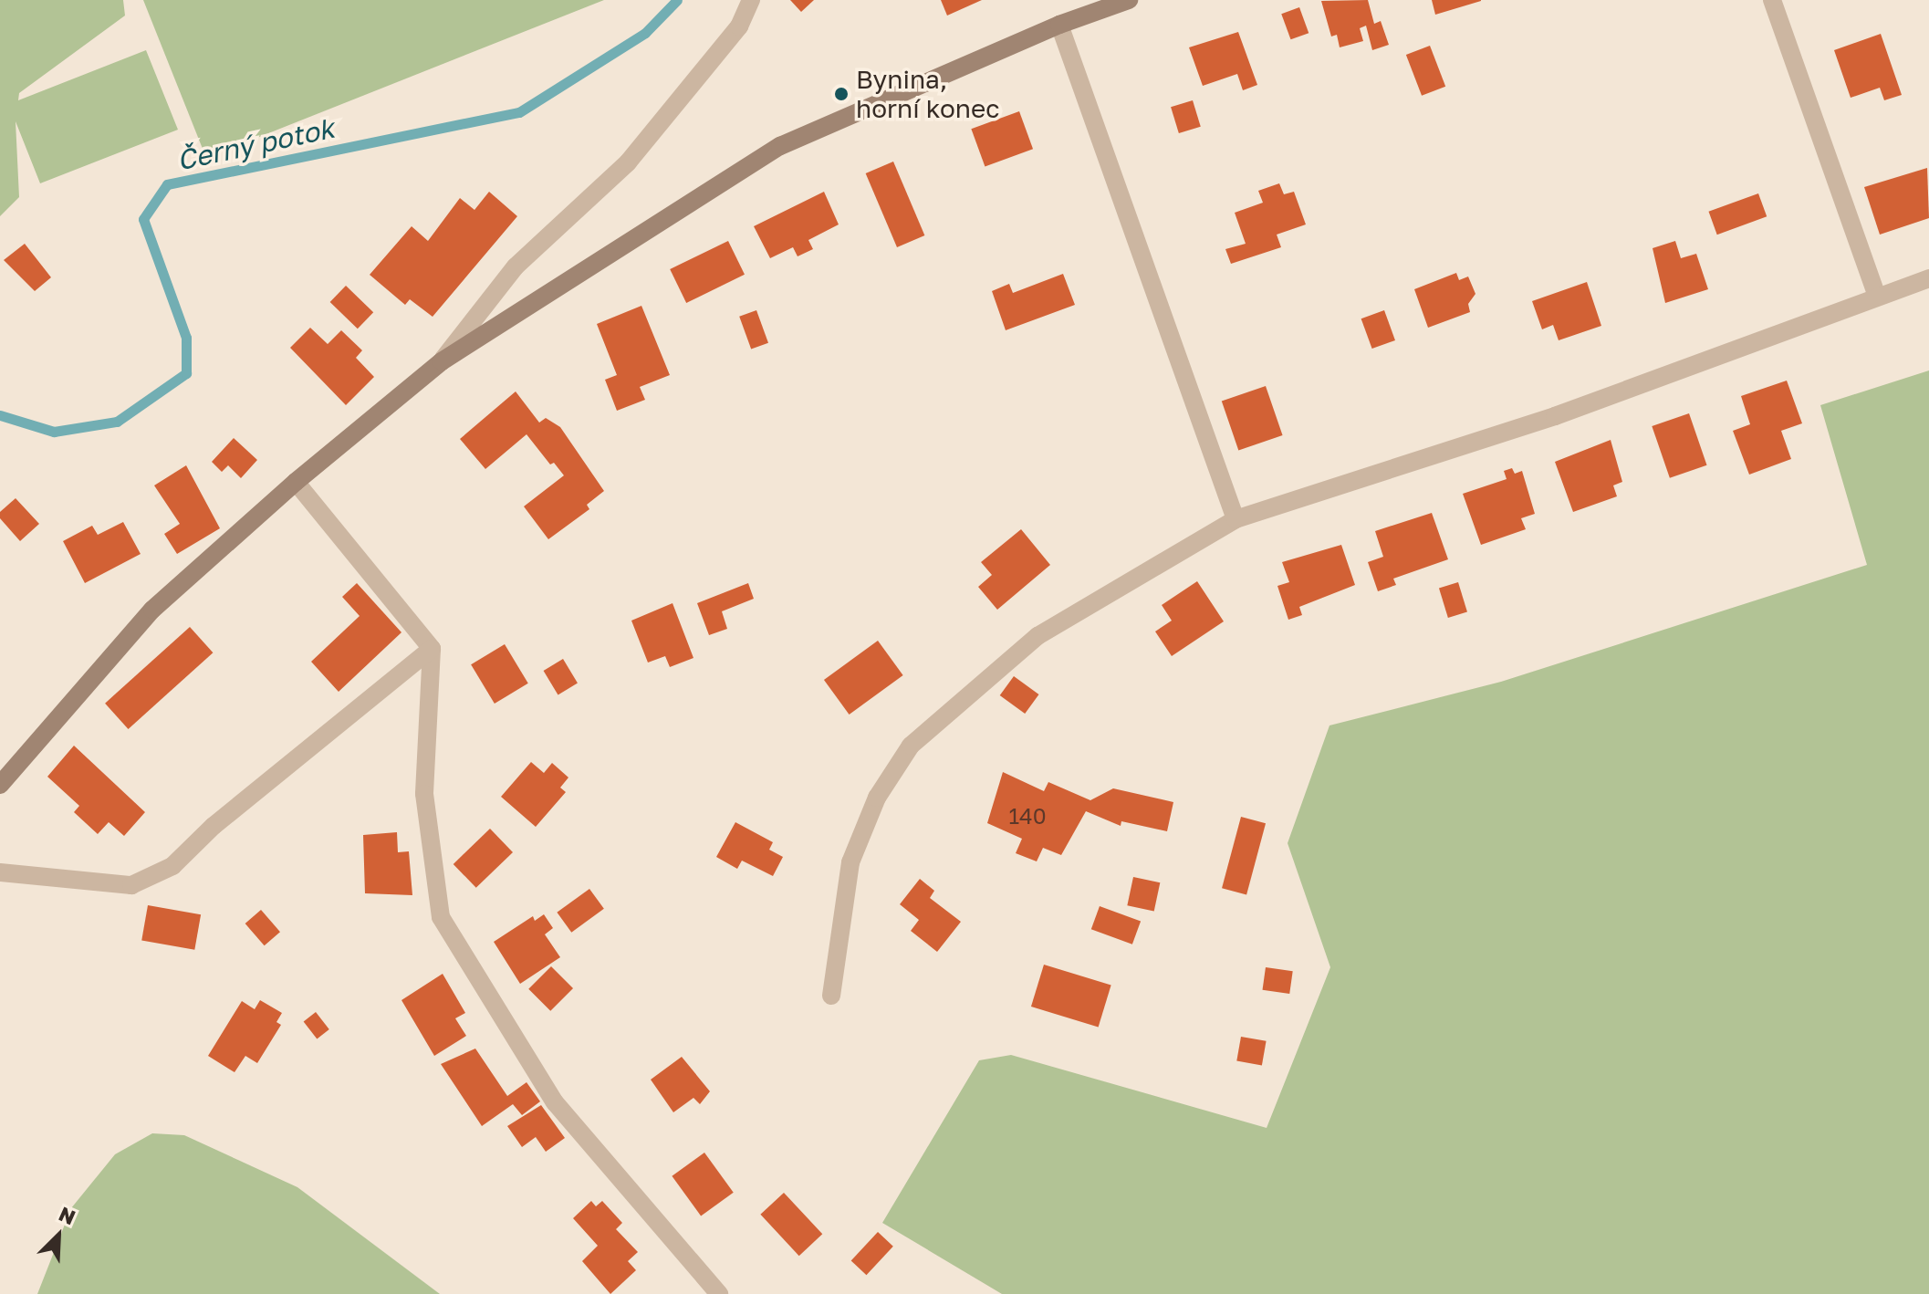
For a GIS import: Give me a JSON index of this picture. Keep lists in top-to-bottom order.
{
  "water": ["Černý potok"],
  "places": ["Bynina, horní konec"],
  "house_numbers": ["140"],
  "north": "top right"
}
